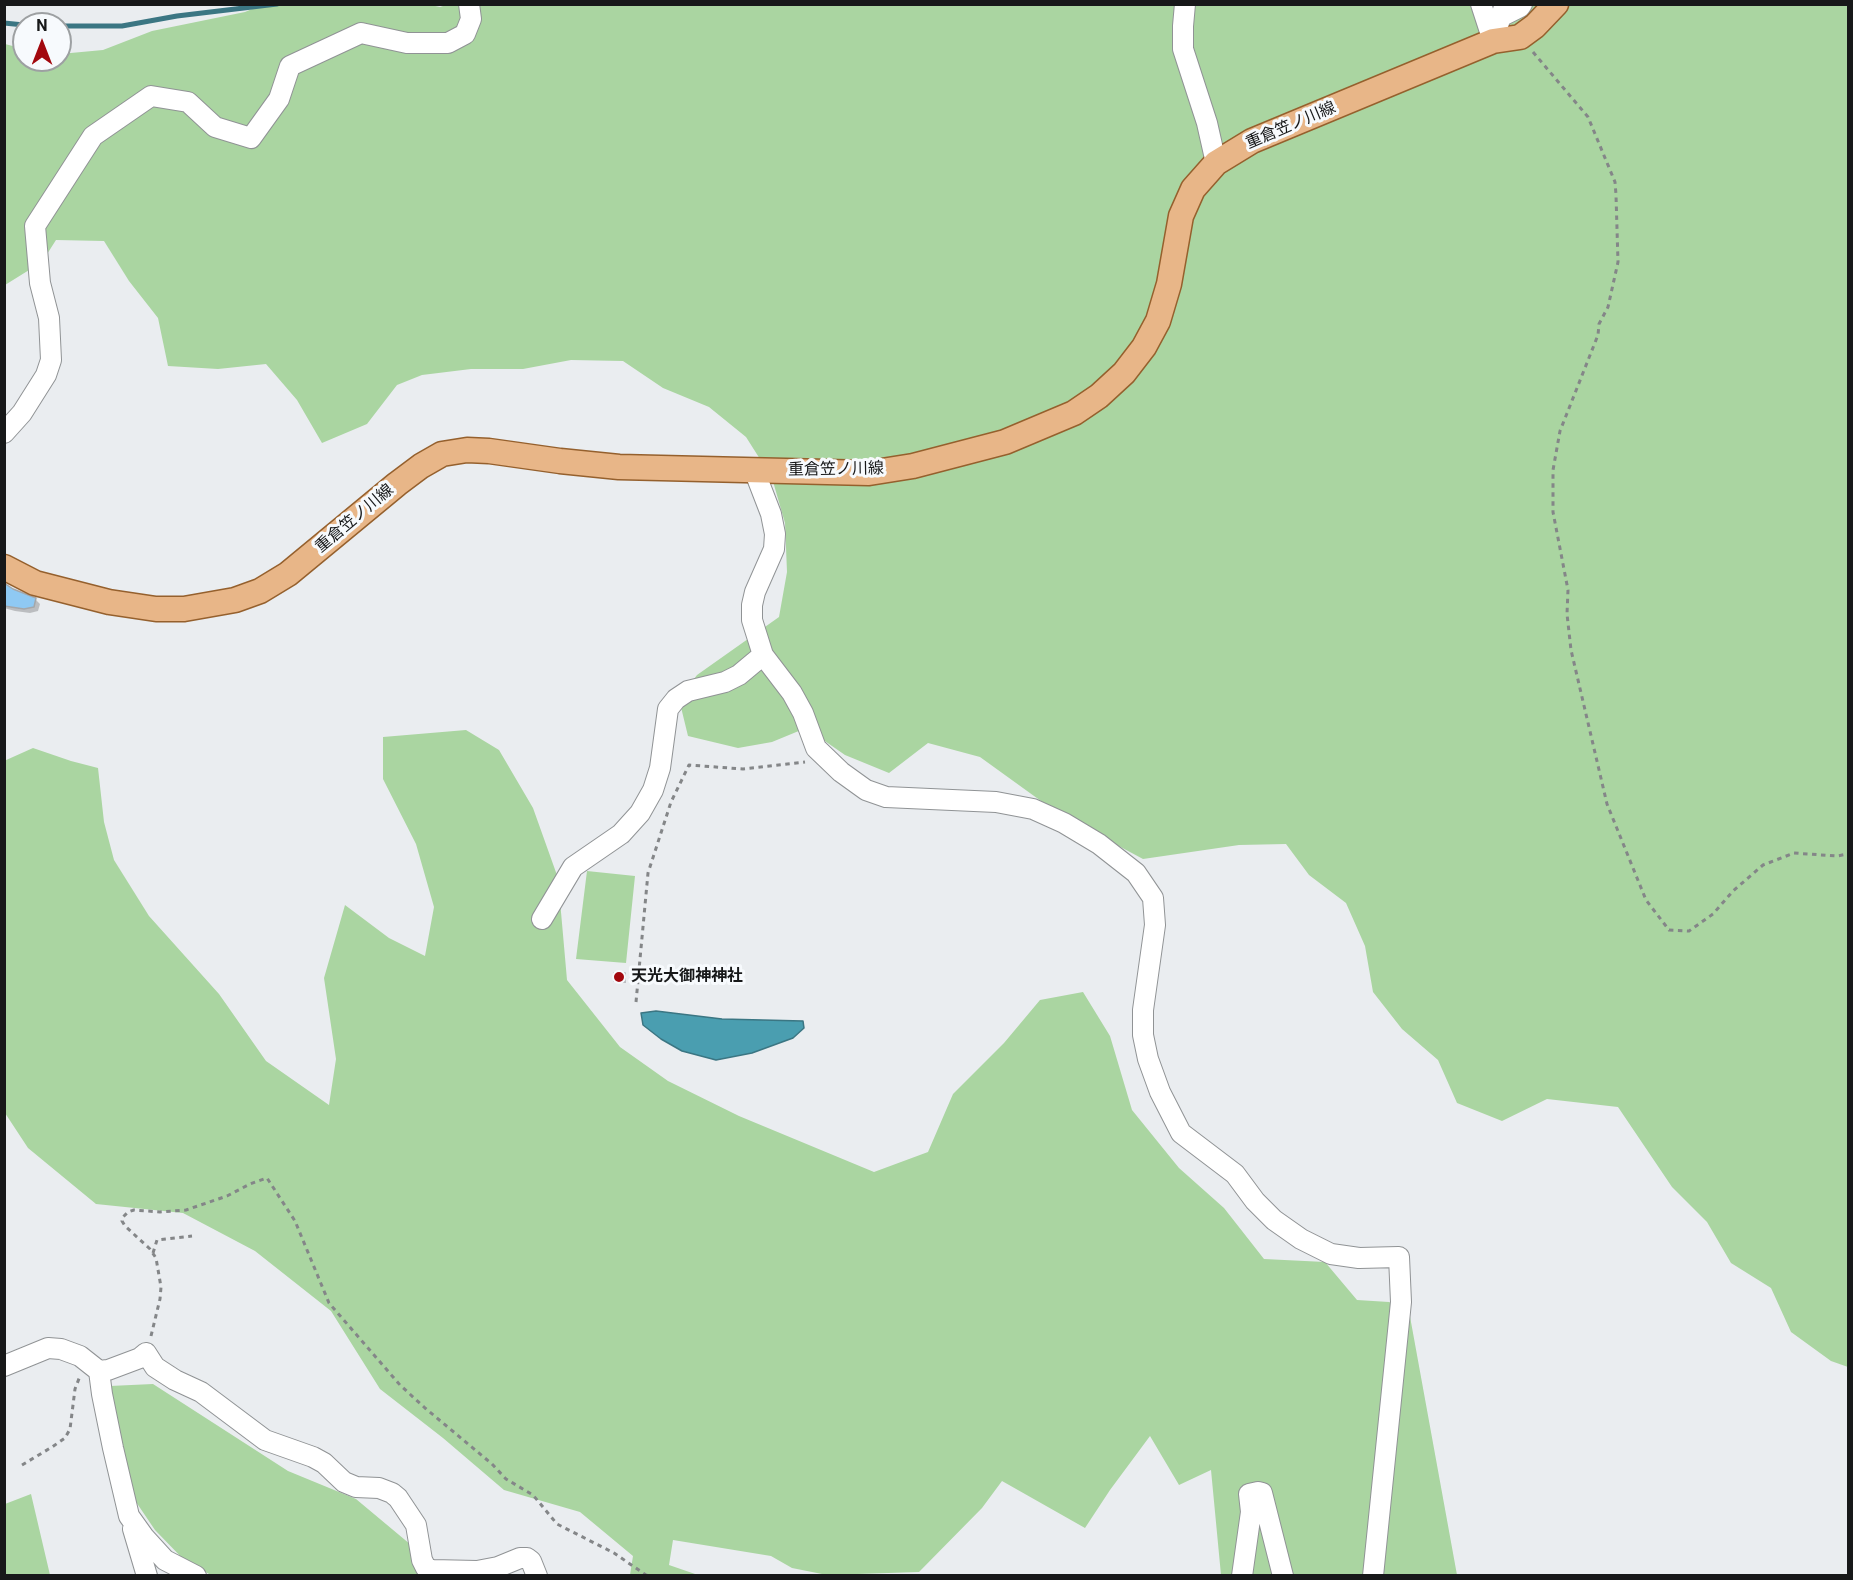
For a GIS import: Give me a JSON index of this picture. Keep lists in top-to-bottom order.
{
  "streets": {
    "main road": ["重倉笠ノ川線"]
  },
  "places": ["天光大御神神社"],
  "north": "top"
}
